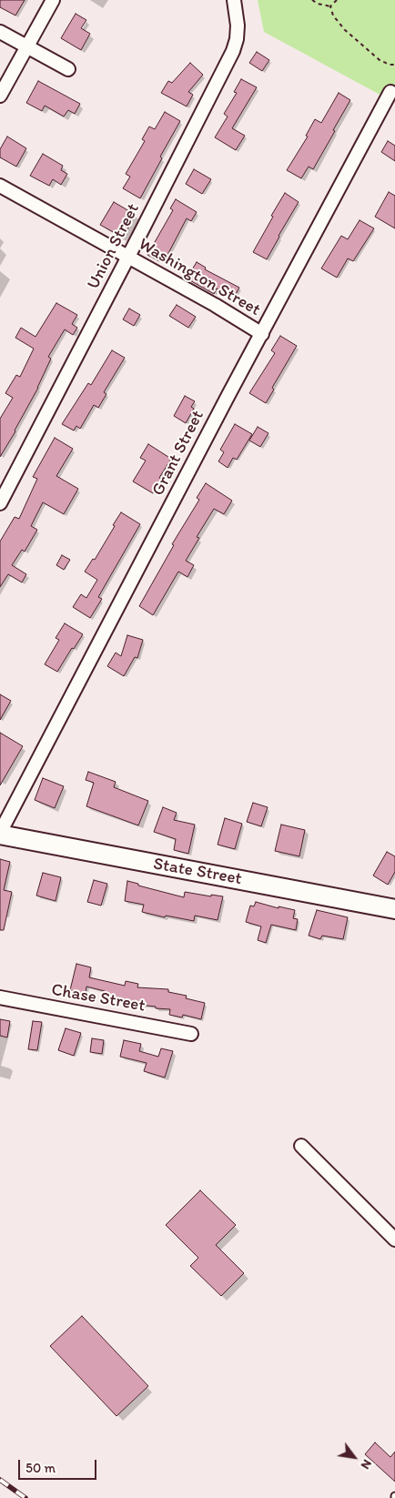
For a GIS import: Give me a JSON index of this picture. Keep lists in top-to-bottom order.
{
  "streets": {
    "main road": ["State Street"],
    "street": [
      "Union Street",
      "Washington Street",
      "Grant Street",
      "Chase Street"
    ]
  },
  "crossings": [
    ["Union Street", "Washington Street"],
    ["Washington Street", "Grant Street"],
    ["Grant Street", "State Street"]
  ],
  "scale_bar": "50 m",
  "north": "bottom right"
}
